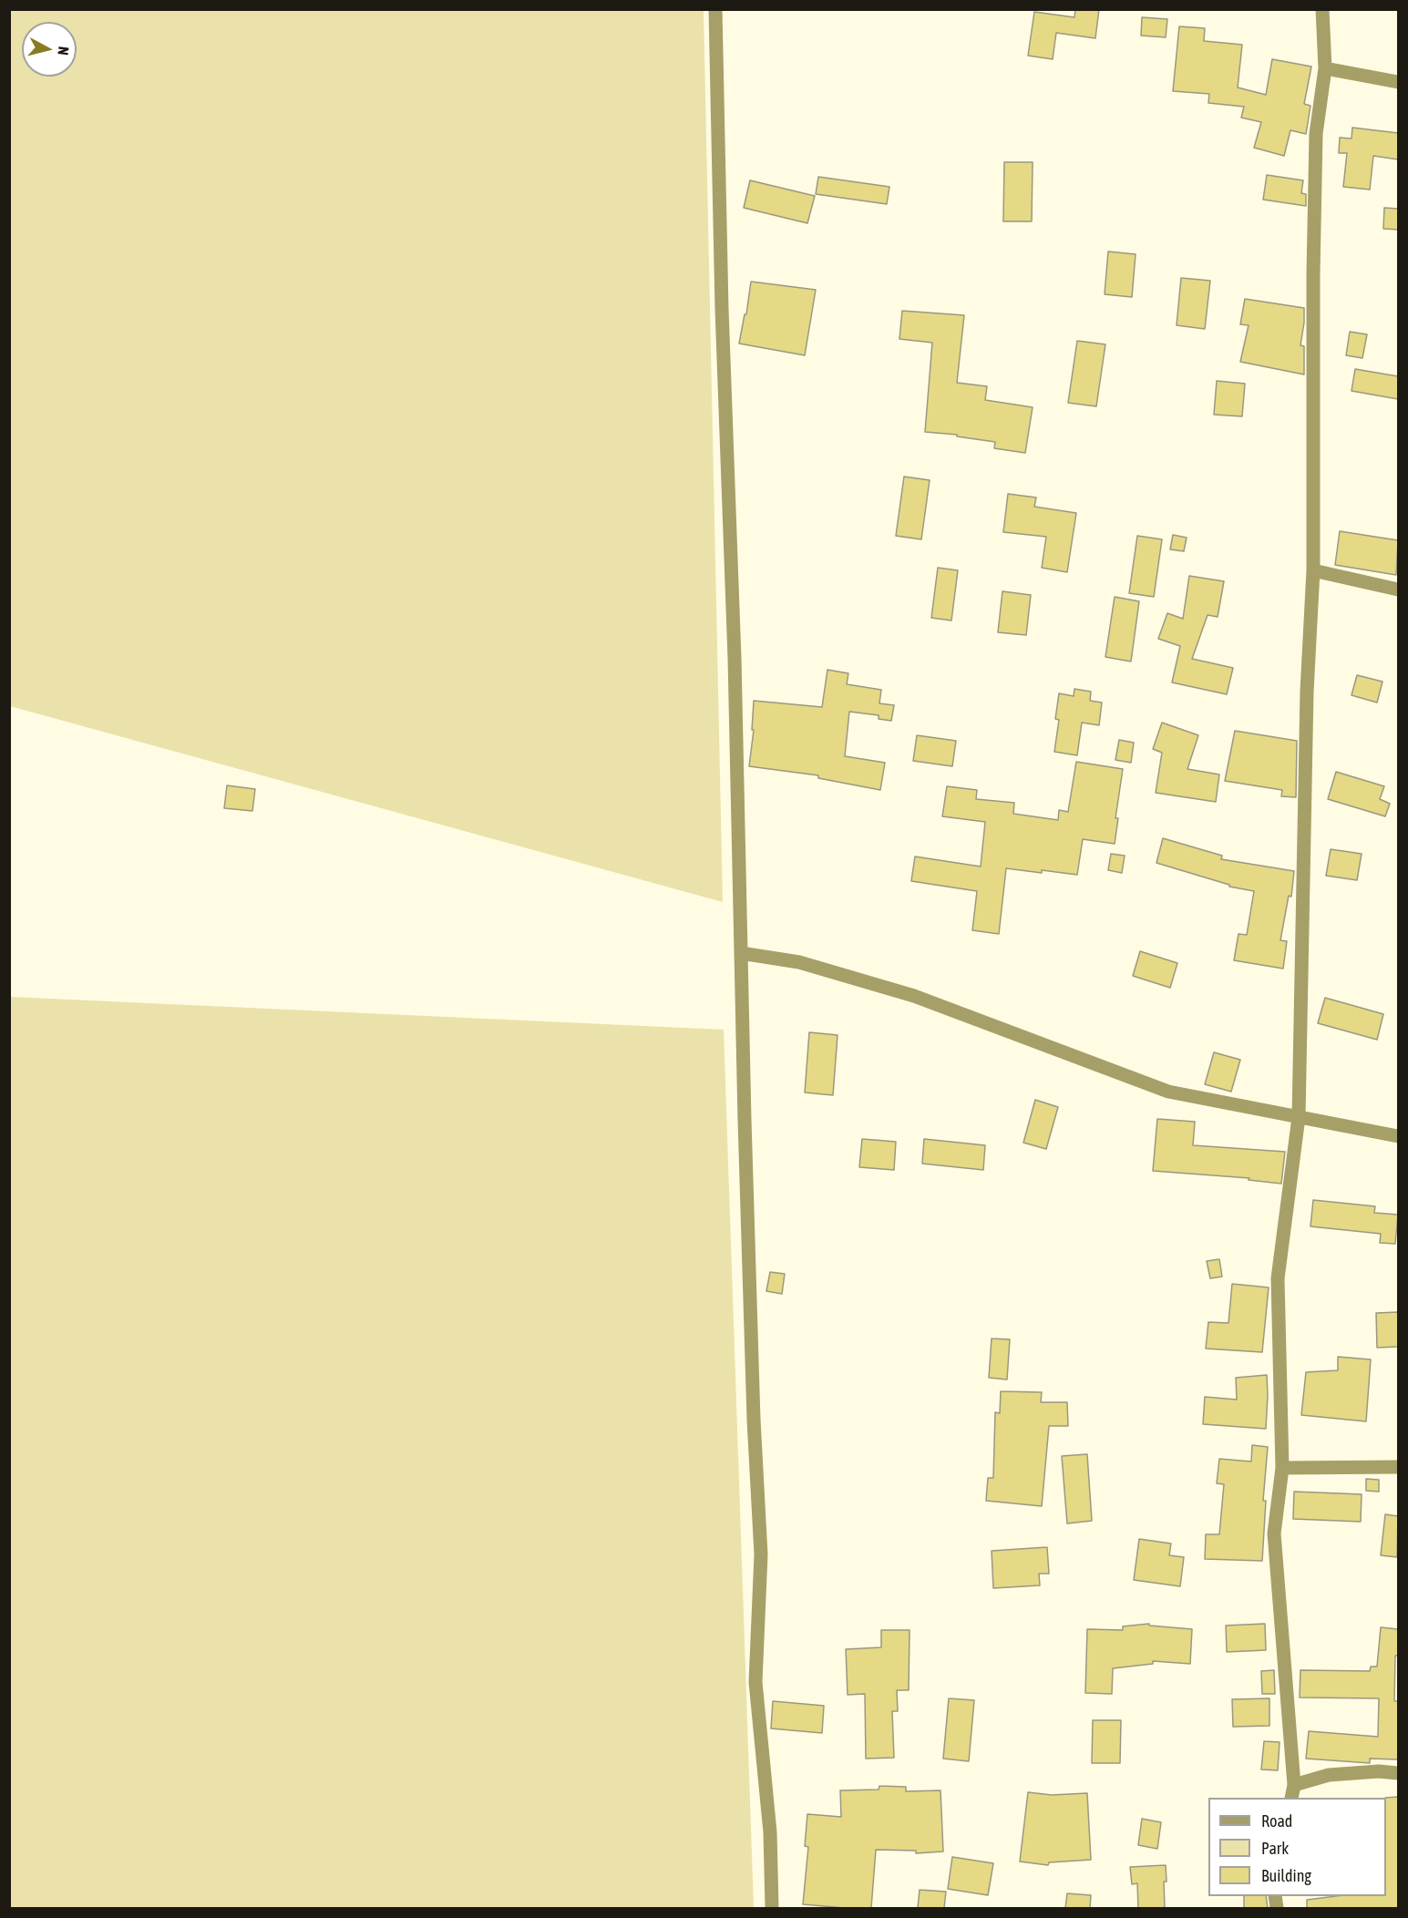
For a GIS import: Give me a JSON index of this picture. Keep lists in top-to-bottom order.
{
  "legend": ["Road", "Park", "Building"],
  "north": "right"
}
